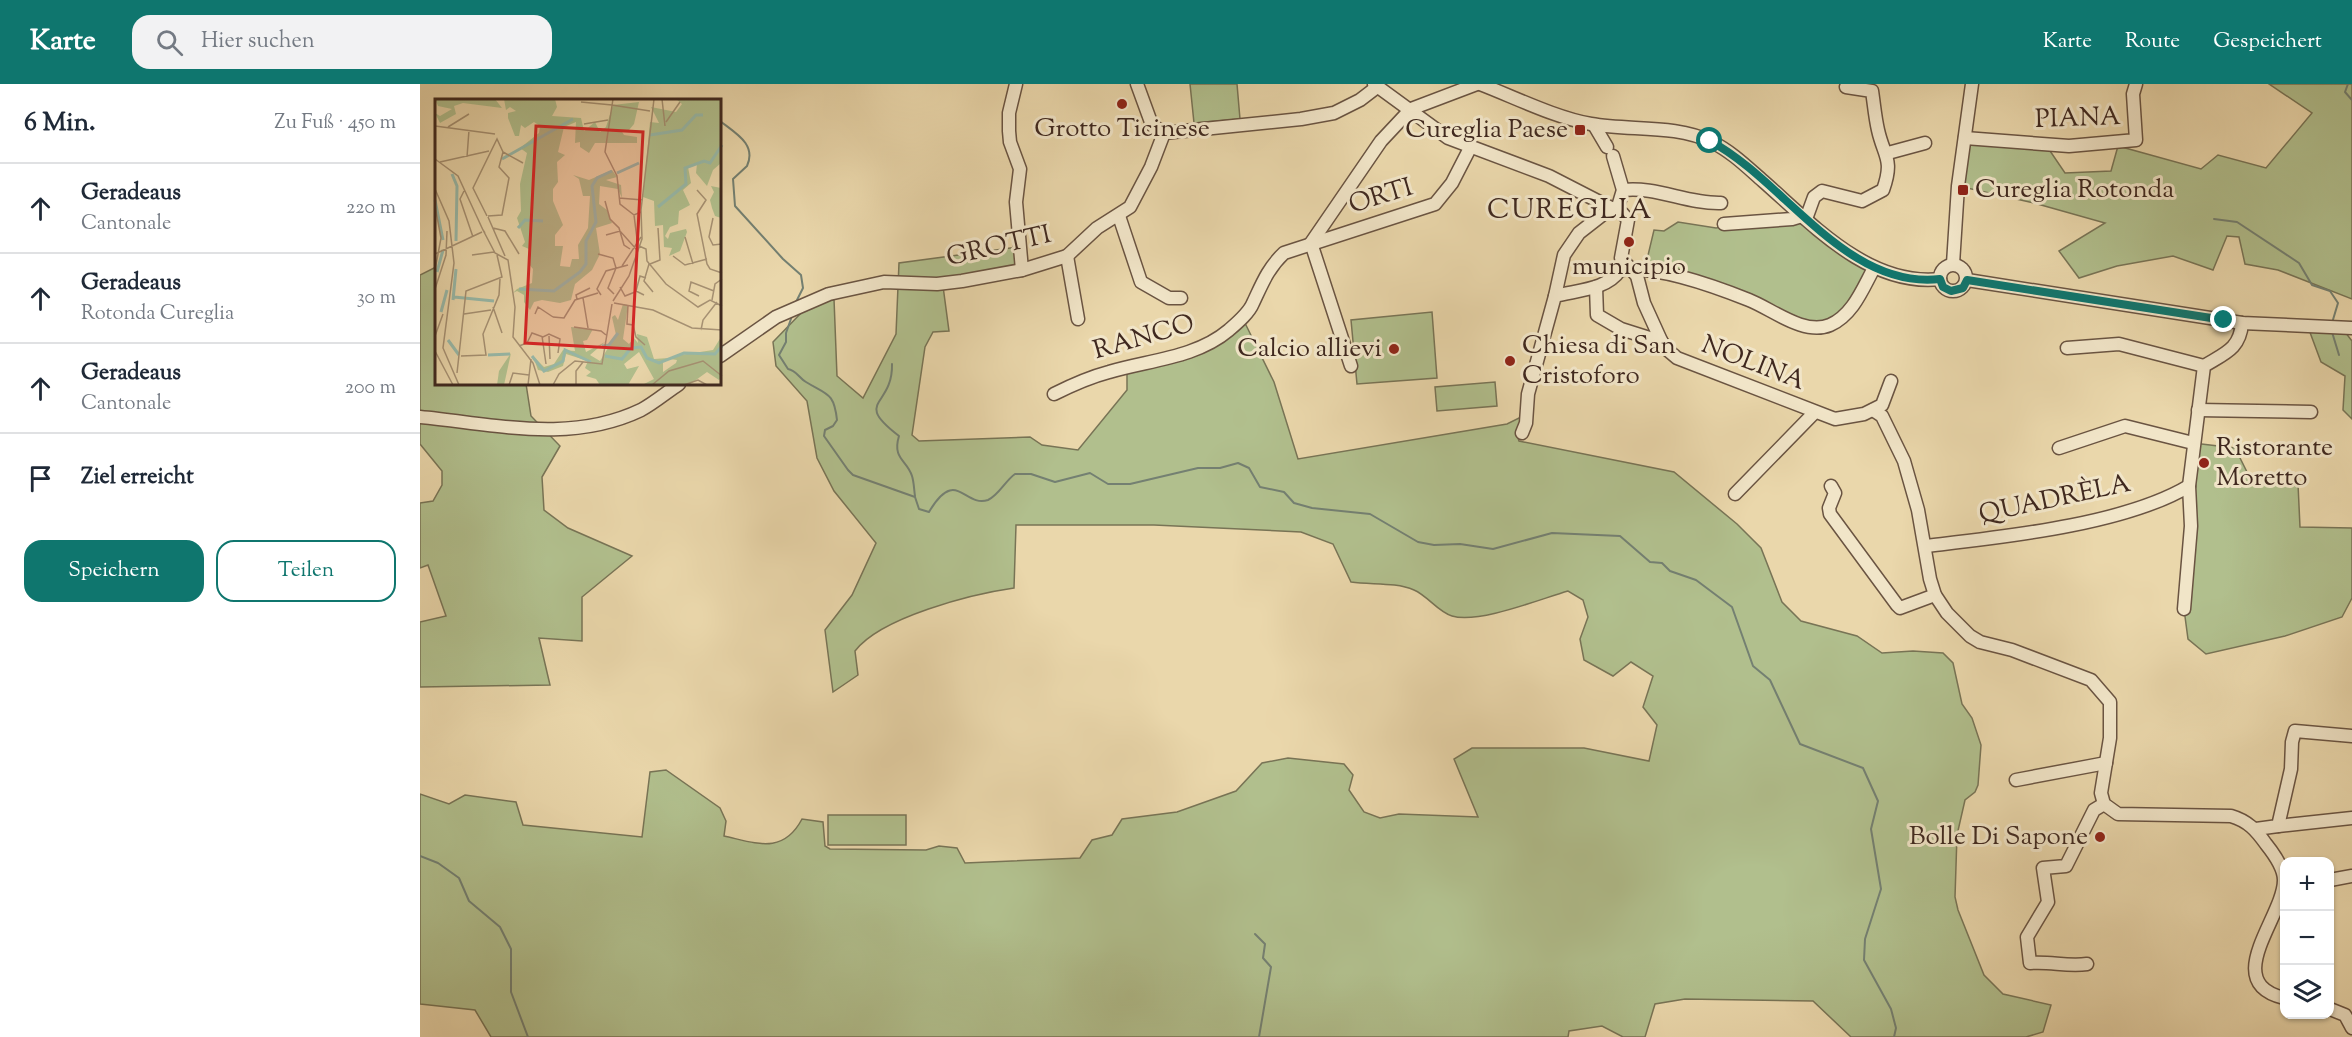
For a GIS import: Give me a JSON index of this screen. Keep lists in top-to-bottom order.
{
  "streets": {
    "street": [
      "PIANA",
      "ORTI",
      "GROTTI",
      "RANCO",
      "NOLINA",
      "QUADRÈLA"
    ]
  },
  "crossings": [
    ["ORTI", "RANCO"]
  ],
  "districts": ["CUREGLIA"],
  "places": {
    "other": [
      "Grotto Ticinese",
      "municipio",
      "Calcio allievi",
      "Chiesa di San Cristoforo",
      "Ristorante Moretto",
      "Bolle Di Sapone"
    ],
    "transit": ["Cureglia Paese", "Cureglia Rotonda"]
  },
  "page": {
    "header": "Karte",
    "search": "Hier suchen",
    "nav": ["Karte", "Route", "Gespeichert"],
    "heading": ["6 Min.", "Zu Fuß · 450 m"],
    "list": [
      ["Geradeaus", "Cantonale", "220 m"],
      ["Geradeaus", "Rotonda Cureglia", "30 m"],
      ["Geradeaus", "Cantonale", "200 m"],
      "Ziel erreicht"
    ],
    "buttons": ["Speichern", "Teilen"],
    "map_buttons": ["+", "−"]
  }
}
